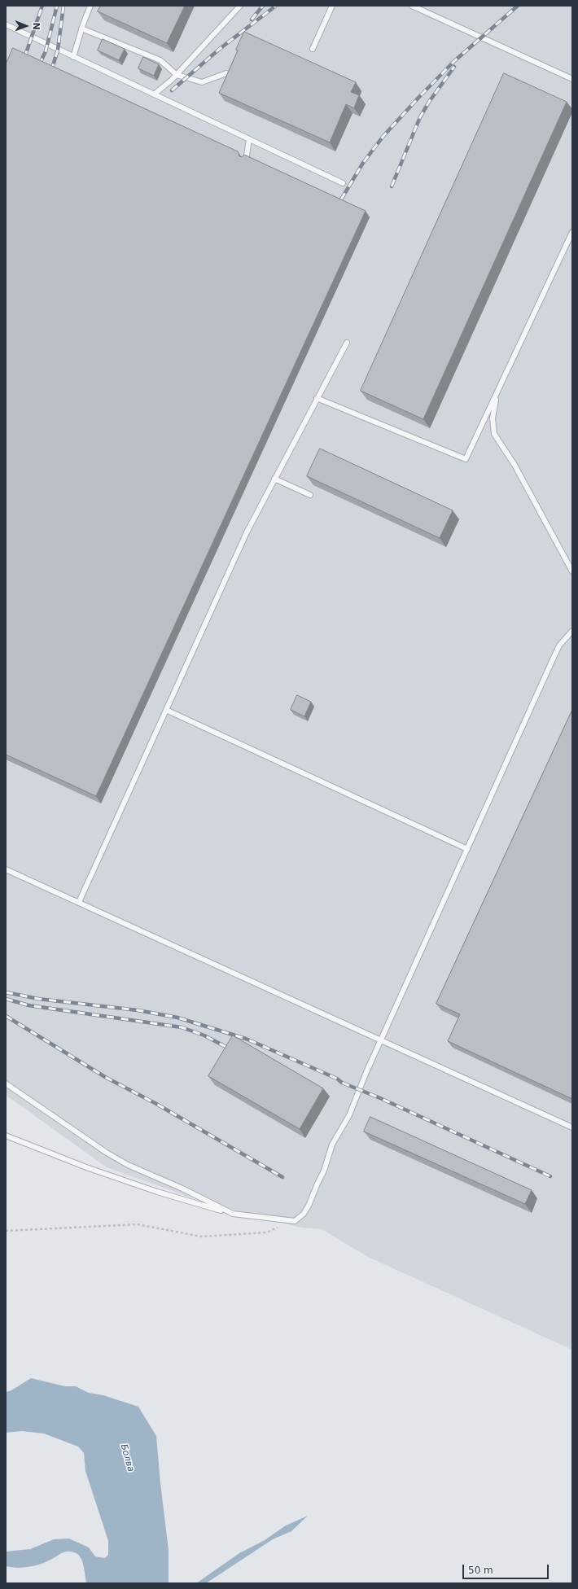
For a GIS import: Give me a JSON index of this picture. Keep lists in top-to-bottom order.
{
  "water": ["Болва"],
  "scale_bar": "50 m",
  "north": "right"
}
